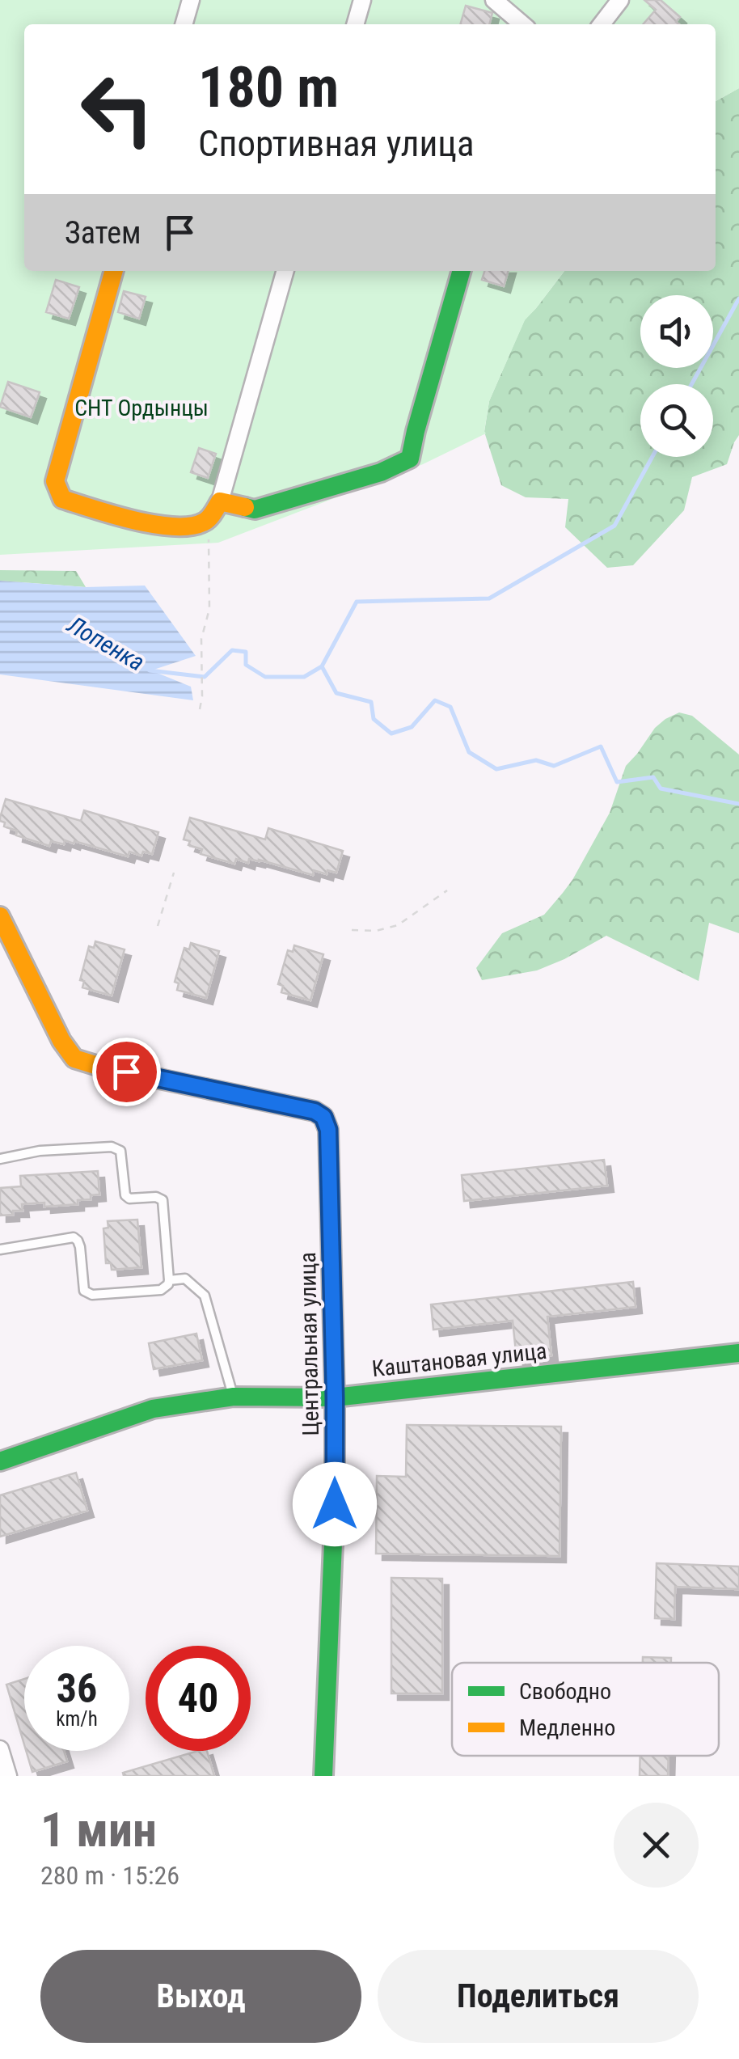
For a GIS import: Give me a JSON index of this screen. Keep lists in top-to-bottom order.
{
  "streets": {
    "street": ["Центральная улица", "Каштановая улица"]
  },
  "crossings": [
    ["Центральная улица", "Каштановая улица"]
  ],
  "water": ["Лопенка"],
  "parks": ["СНТ Ордынцы"],
  "legend": ["Свободно", "Медленно"],
  "page": {
    "turn": ["180 m", "Спортивная улица"],
    "then": "Затем",
    "speed": "36 km/h",
    "limit": "40",
    "heading": ["1 мин", "280 m · 15:26"],
    "buttons": ["Выход", "Поделиться"]
  }
}
